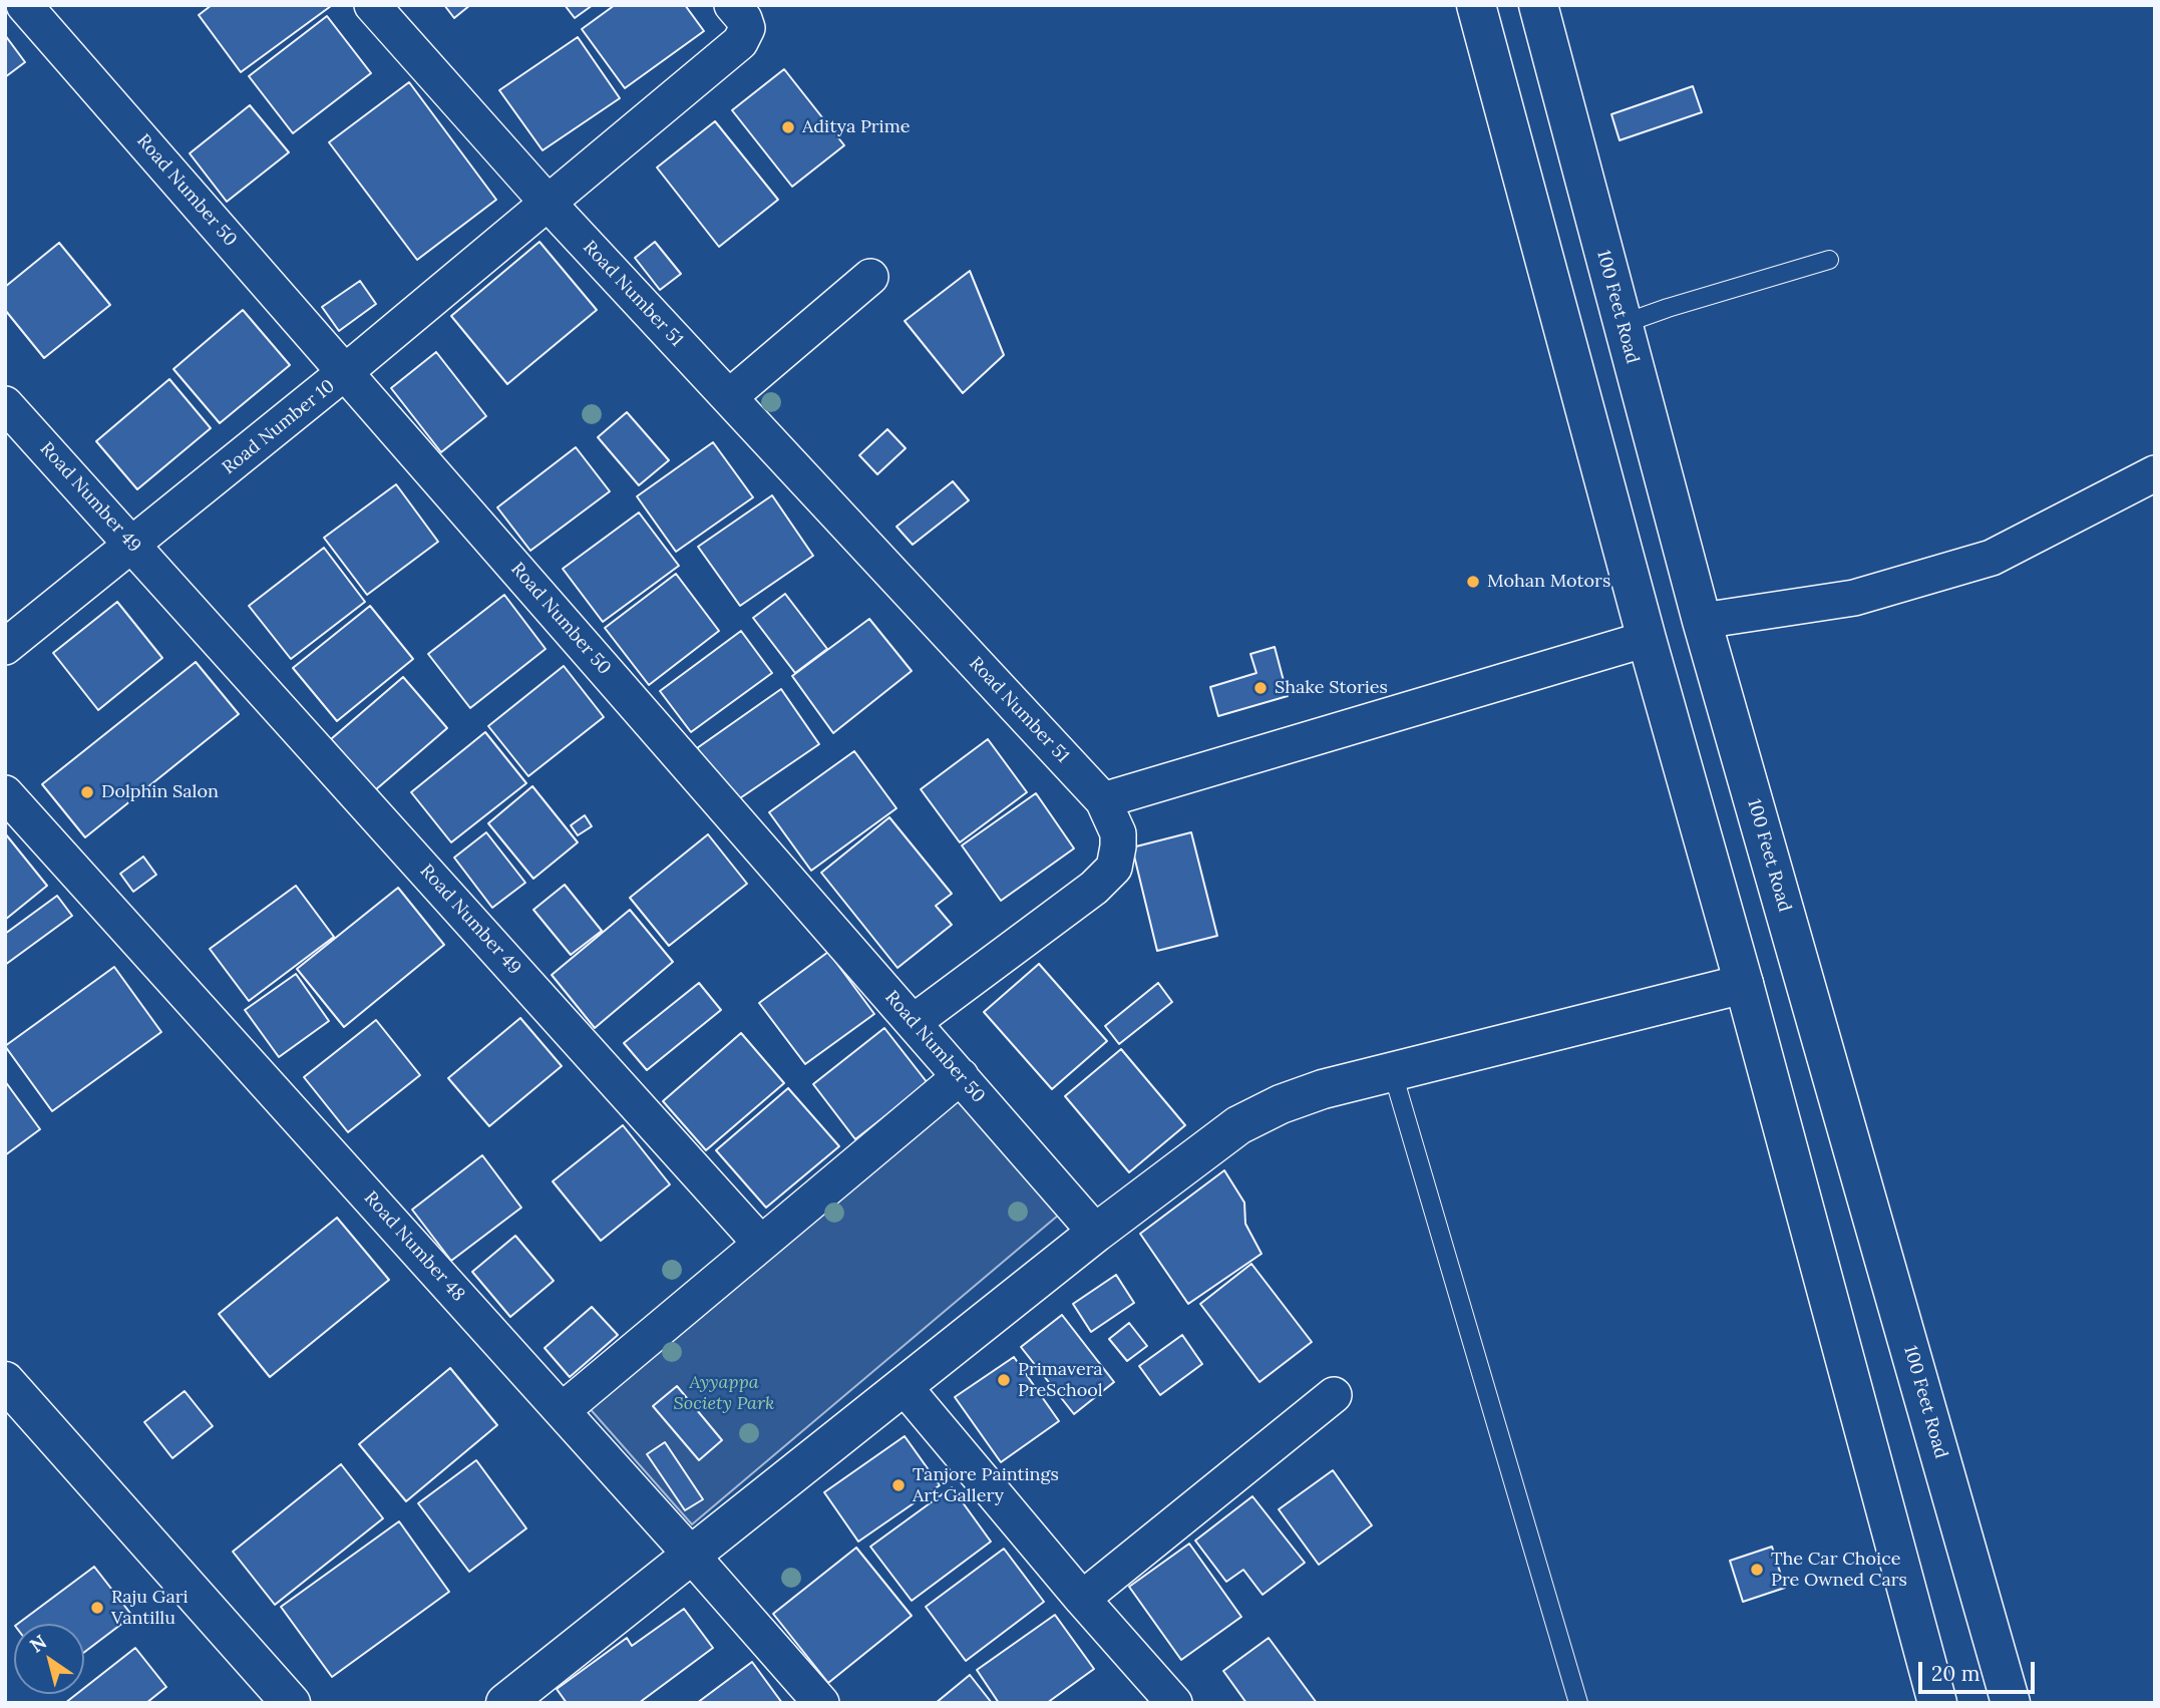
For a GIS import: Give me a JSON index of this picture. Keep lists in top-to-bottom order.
{
  "streets": {
    "main road": ["100 Feet Road"],
    "street": [
      "Road Number 50",
      "Road Number 51",
      "Road Number 10",
      "Road Number 49",
      "Road Number 48"
    ]
  },
  "crossings": [
    ["Road Number 50", "Road Number 51"],
    ["Road Number 50", "Road Number 10"],
    ["Road Number 51", "Road Number 10"],
    ["Road Number 10", "Road Number 49"]
  ],
  "parks": ["Ayyappa Society Park"],
  "places": [
    "Aditya Prime",
    "Mohan Motors",
    "Shake Stories",
    "Dolphin Salon",
    "Primavera PreSchool",
    "Tanjore Paintings Art Gallery",
    "The Car Choice Pre Owned Cars",
    "Raju Gari Vantillu"
  ],
  "scale_bar": "20 m",
  "north": "top left"
}
